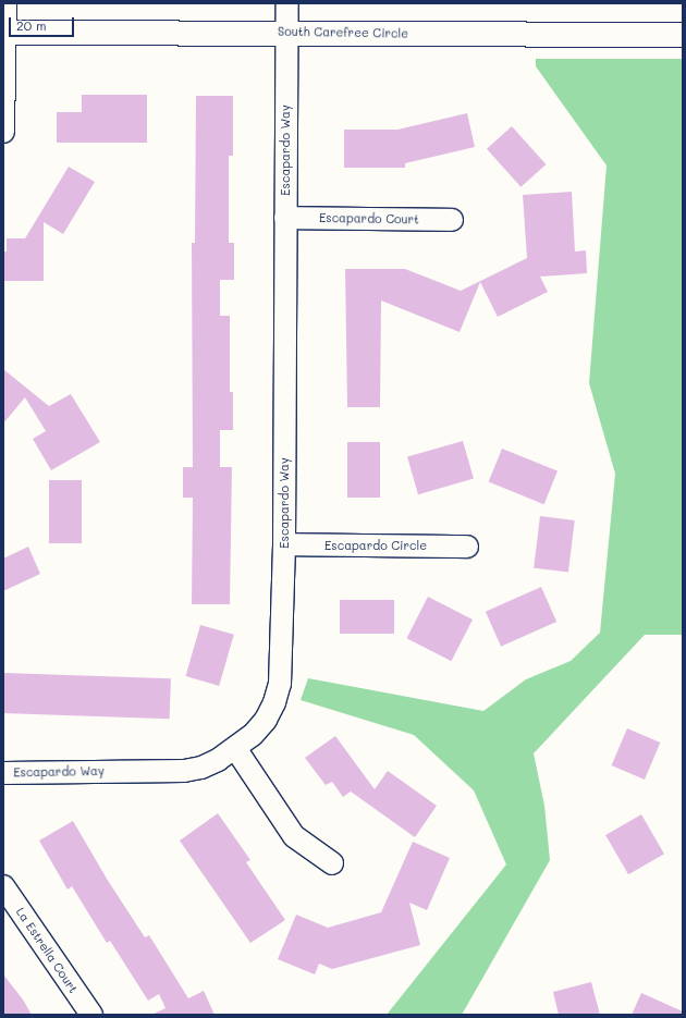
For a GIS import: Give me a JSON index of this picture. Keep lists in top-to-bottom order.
{
  "streets": {
    "main road": ["South Carefree Circle"],
    "street": [
      "Escapardo Way",
      "Escapardo Court",
      "Escapardo Circle",
      "La Estrella Court"
    ]
  },
  "crossings": [
    ["South Carefree Circle", "Escapardo Way"],
    ["Escapardo Way", "Escapardo Court"],
    ["Escapardo Way", "Escapardo Circle"]
  ],
  "scale_bar": "20 m"
}
